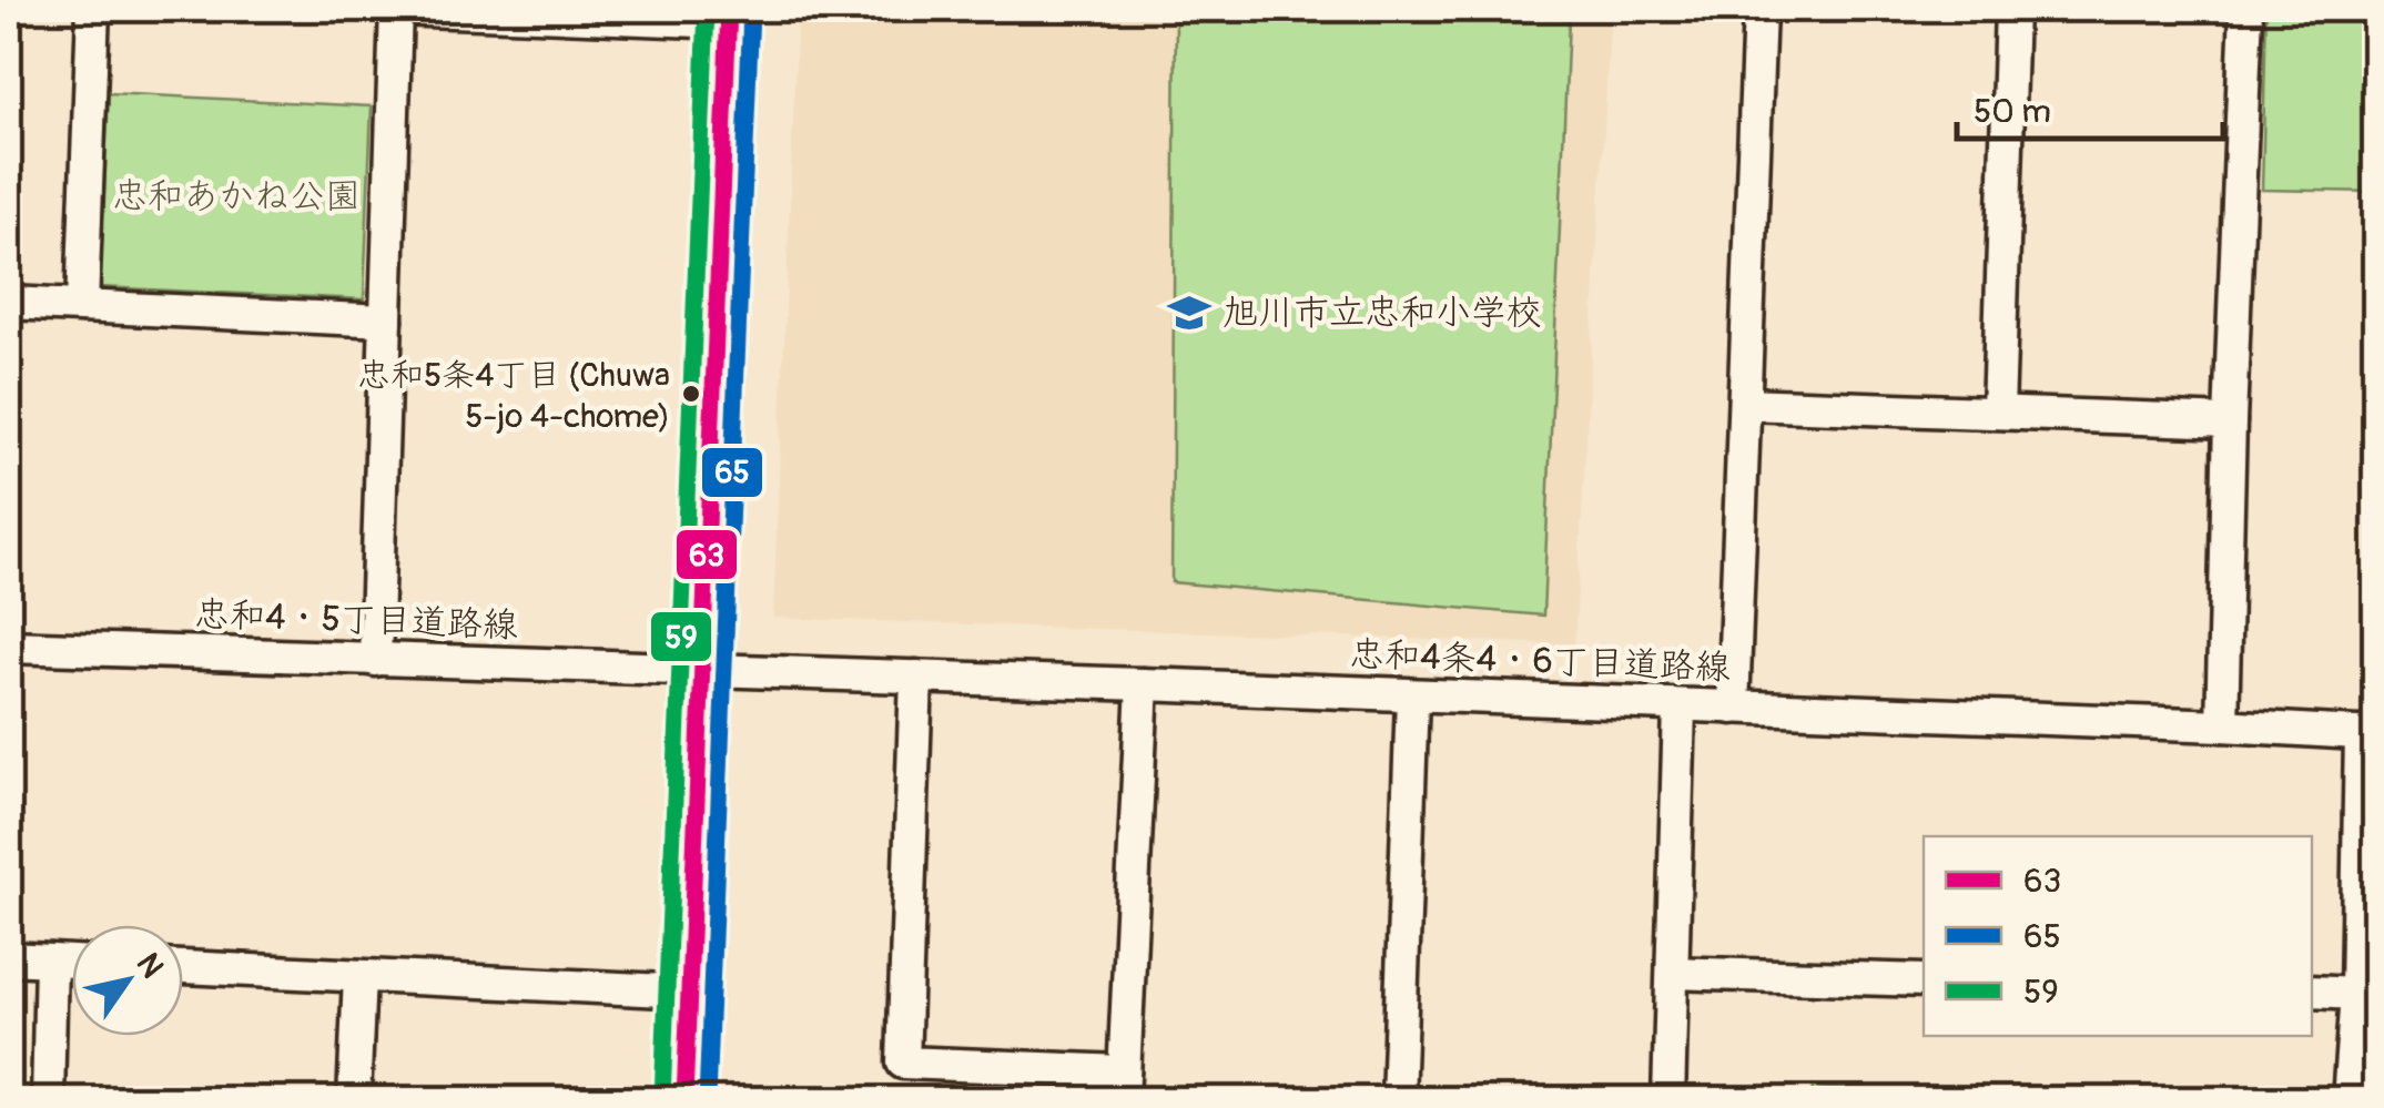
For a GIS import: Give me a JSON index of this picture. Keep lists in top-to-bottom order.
{
  "streets": {
    "street": ["忠和4・5丁目道路線", "忠和4条4・6丁目道路線"]
  },
  "crossings": [
    ["忠和4・5丁目道路線", "忠和4条4・6丁目道路線"]
  ],
  "parks": ["忠和あかね公園"],
  "places": {
    "school or university": ["旭川市立忠和小学校"],
    "other": ["忠和5条4丁目 (Chuwa 5-jo 4-chome)"]
  },
  "lines": ["transit line 63", "transit line 59", "transit line 65"],
  "legend": ["63", "65", "59"],
  "scale_bar": "50 m",
  "north": "top right"
}
